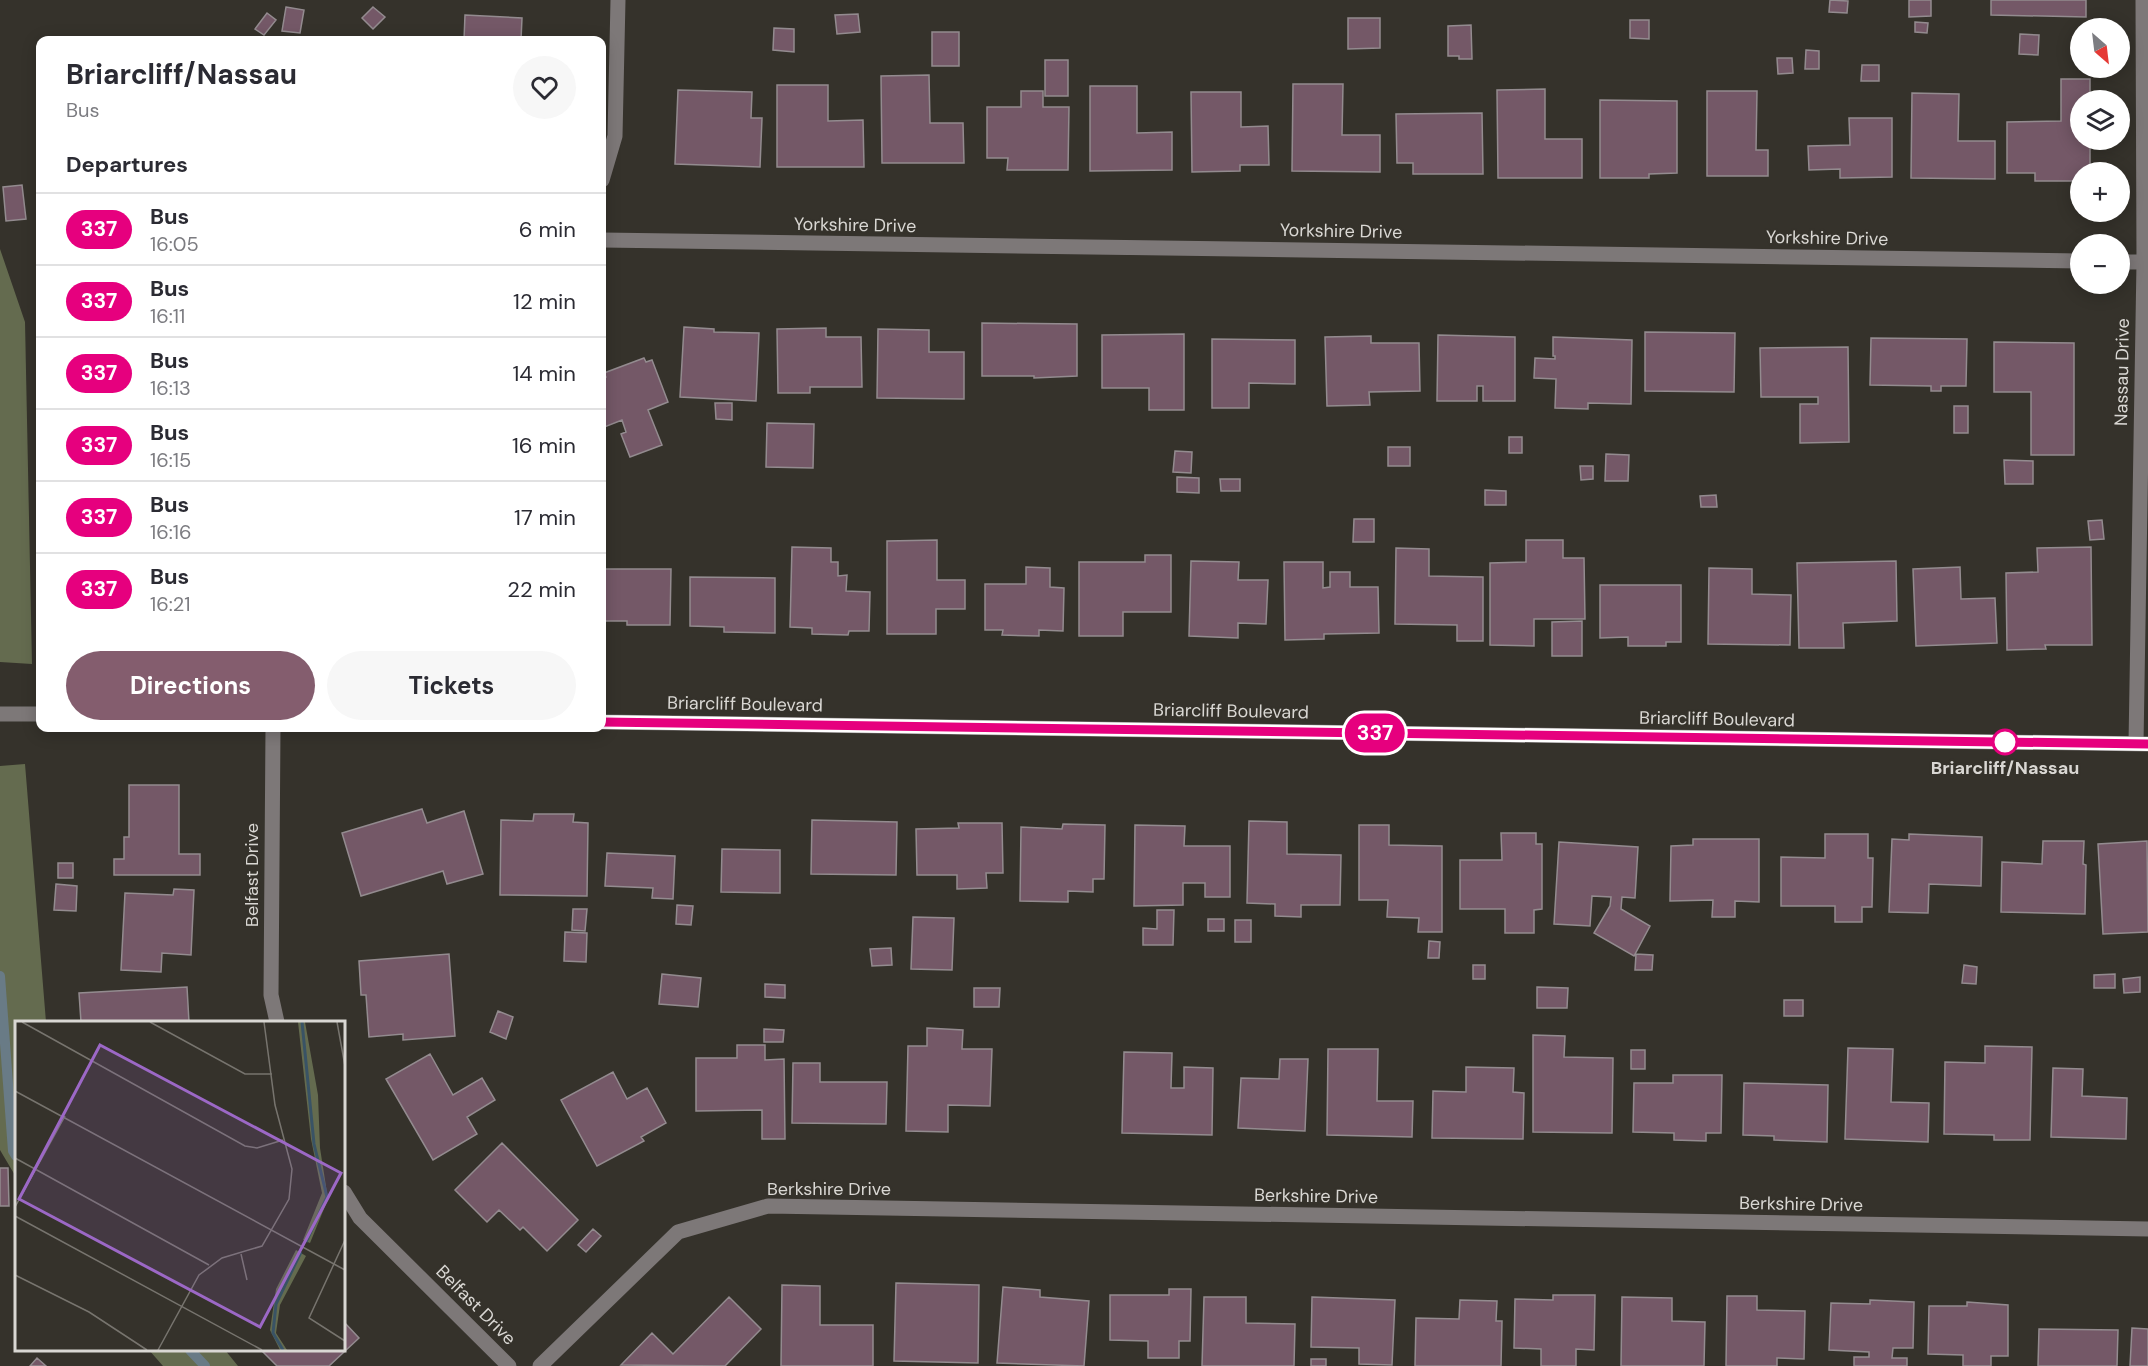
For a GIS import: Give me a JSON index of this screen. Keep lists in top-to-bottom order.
{
  "streets": {
    "street": [
      "Yorkshire Drive",
      "Nassau Drive",
      "Briarcliff Boulevard",
      "Belfast Drive",
      "Berkshire Drive"
    ]
  },
  "crossings": [
    ["Nassau Drive", "Briarcliff Boulevard"]
  ],
  "places": ["Briarcliff/Nassau"],
  "lines": ["bus line 337"],
  "north": "bottom right",
  "page": {
    "on_map": "337",
    "map_buttons": ["+", "−"],
    "heading": [
      ["Briarcliff/Nassau", "Bus"],
      "Departures"
    ],
    "list": [
      {
        "mark": "337",
        "name": "Bus",
        "note": "16:05",
        "value": "6 min"
      },
      {
        "mark": "337",
        "name": "Bus",
        "note": "16:11",
        "value": "12 min"
      },
      {
        "mark": "337",
        "name": "Bus",
        "note": "16:13",
        "value": "14 min"
      },
      {
        "mark": "337",
        "name": "Bus",
        "note": "16:15",
        "value": "16 min"
      },
      {
        "mark": "337",
        "name": "Bus",
        "note": "16:16",
        "value": "17 min"
      },
      {
        "mark": "337",
        "name": "Bus",
        "note": "16:21",
        "value": "22 min"
      }
    ],
    "buttons": ["Directions", "Tickets"]
  }
}
